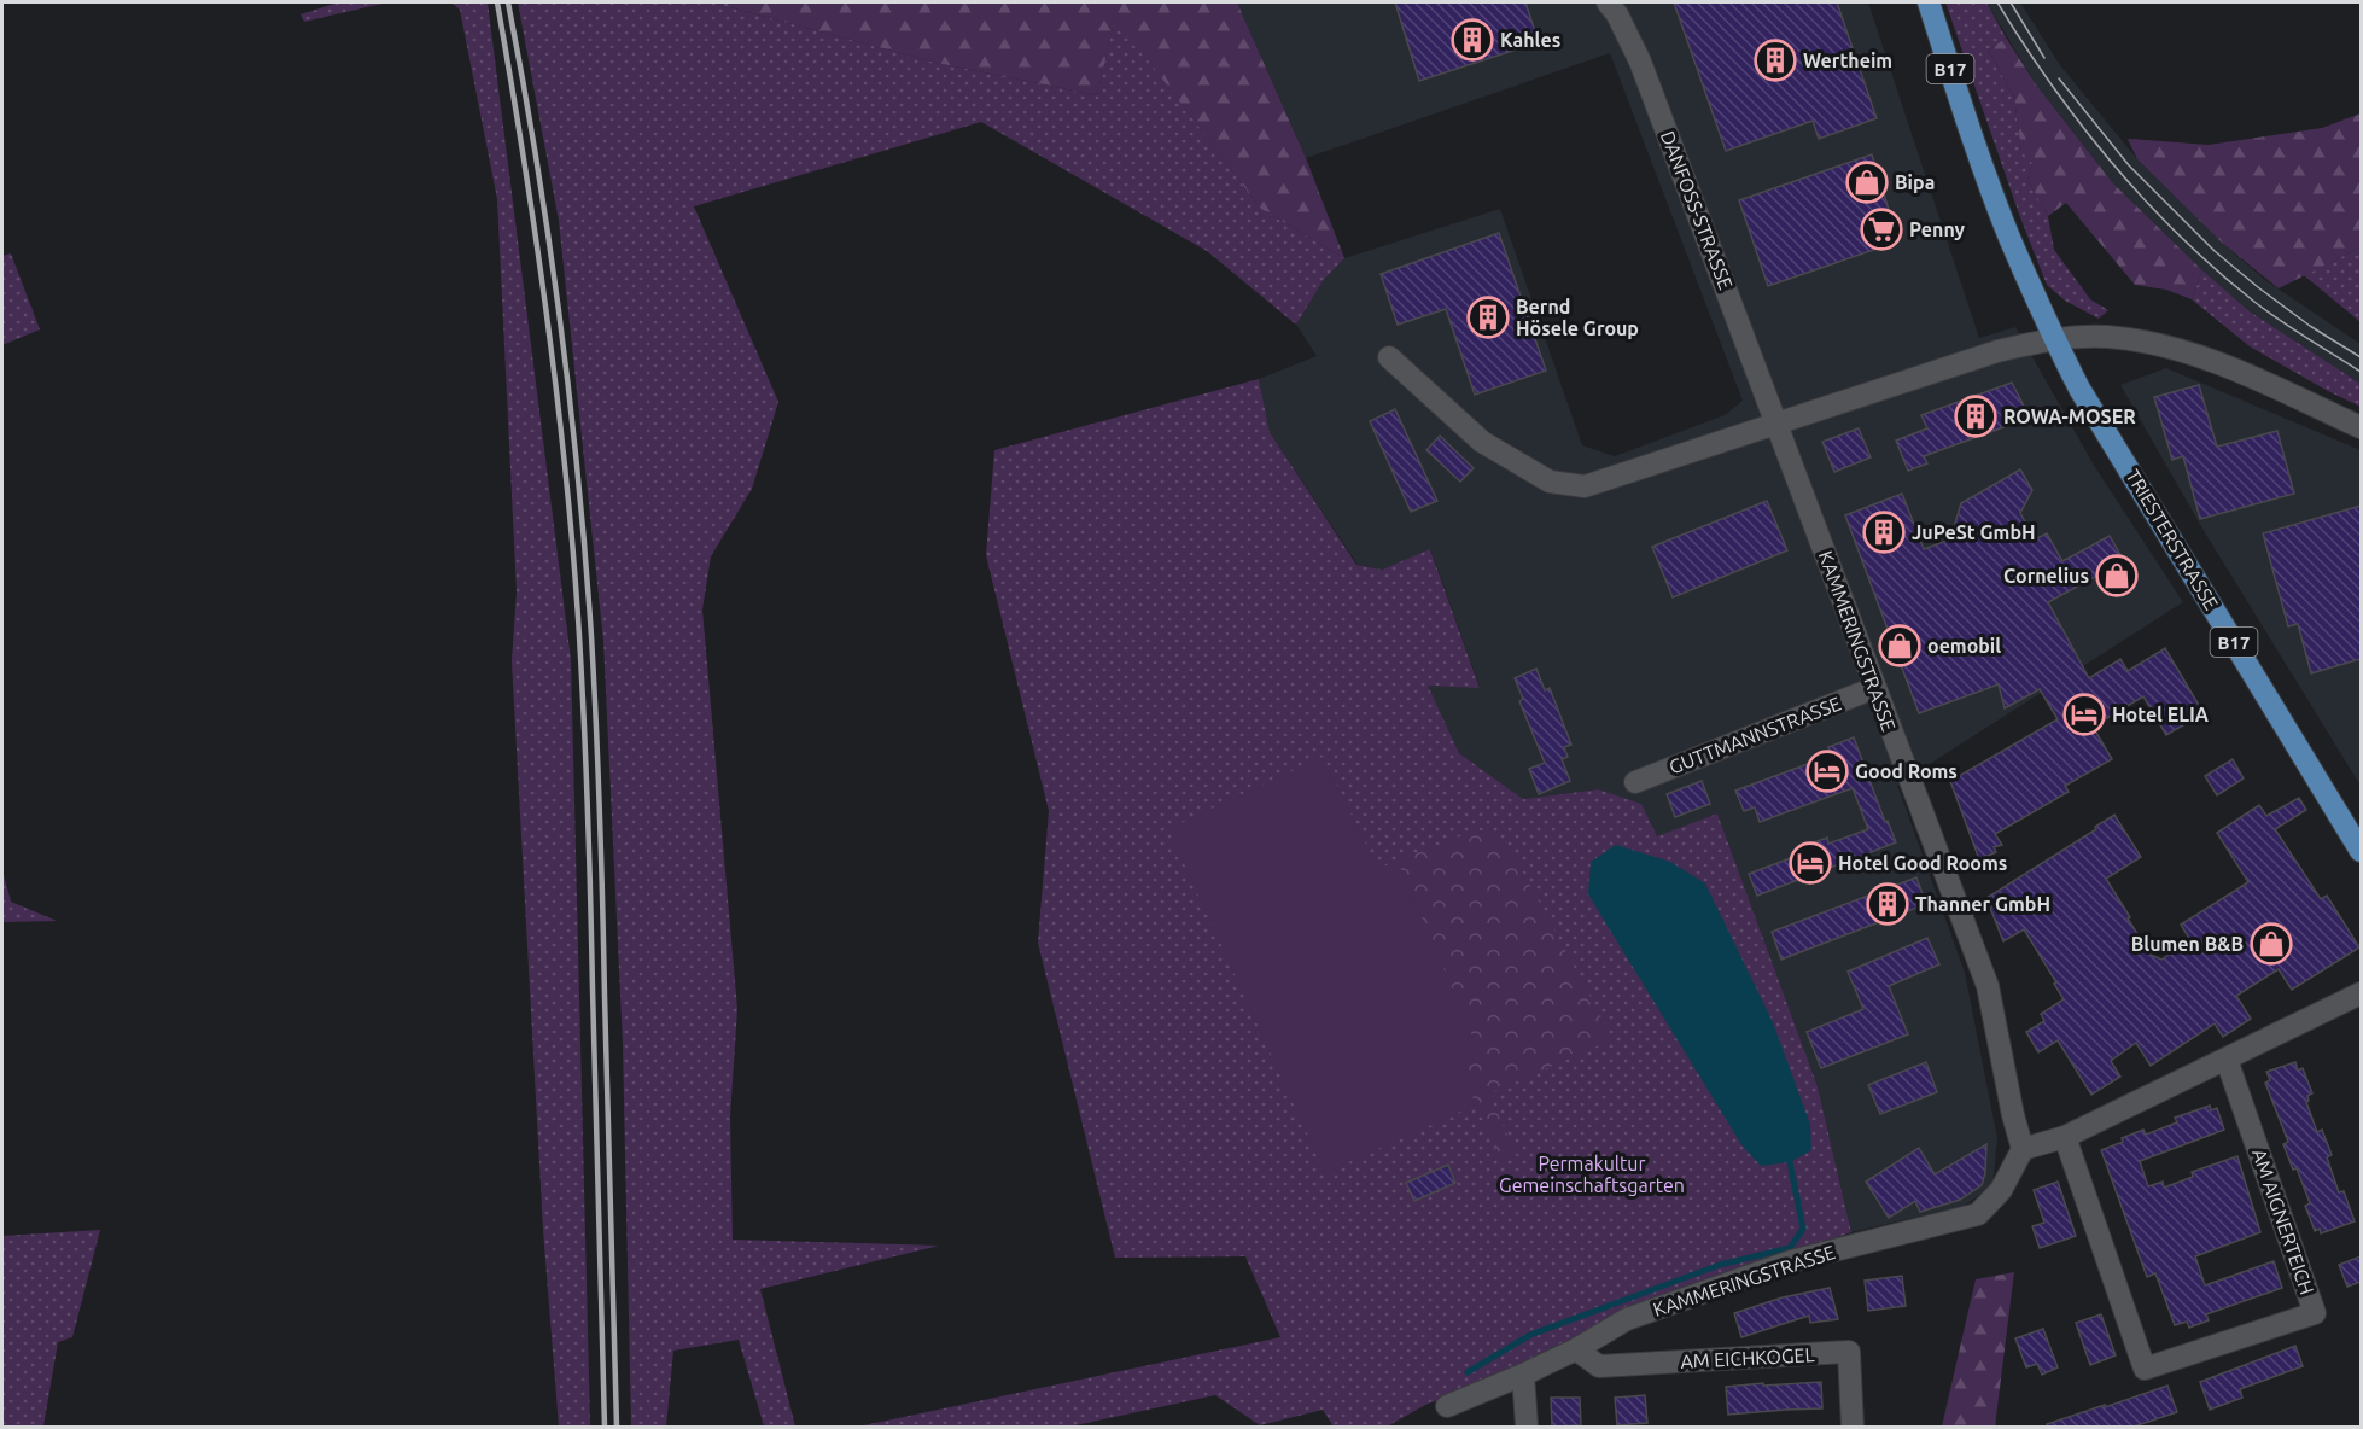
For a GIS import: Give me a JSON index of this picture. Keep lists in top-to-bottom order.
{
  "streets": {
    "main road": ["B17", "TRIESTERSTRASSE"],
    "street": [
      "DANFOSS-STRASSE",
      "KAMMERINGSTRASSE",
      "GUTTMANNSTRASSE",
      "AM AIGNERTEICH",
      "AM EICHKOGEL"
    ]
  },
  "crossings": [
    ["B17", "TRIESTERSTRASSE"],
    ["DANFOSS-STRASSE", "KAMMERINGSTRASSE"],
    ["KAMMERINGSTRASSE", "GUTTMANNSTRASSE"],
    ["KAMMERINGSTRASSE", "AM EICHKOGEL"]
  ],
  "parks": ["Permakultur Gemeinschaftsgarten"],
  "places": {
    "building": [
      "Kahles",
      "Wertheim",
      "Bernd Hösele Group",
      "ROWA-MOSER",
      "JuPeSt GmbH",
      "Thanner GmbH"
    ],
    "shop": [
      "Bipa",
      "Cornelius",
      "oemobil",
      "Blumen B&B"
    ],
    "supermarket": ["Penny"],
    "hotel": ["Hotel ELIA", "Good Roms", "Hotel Good Rooms"]
  }
}
